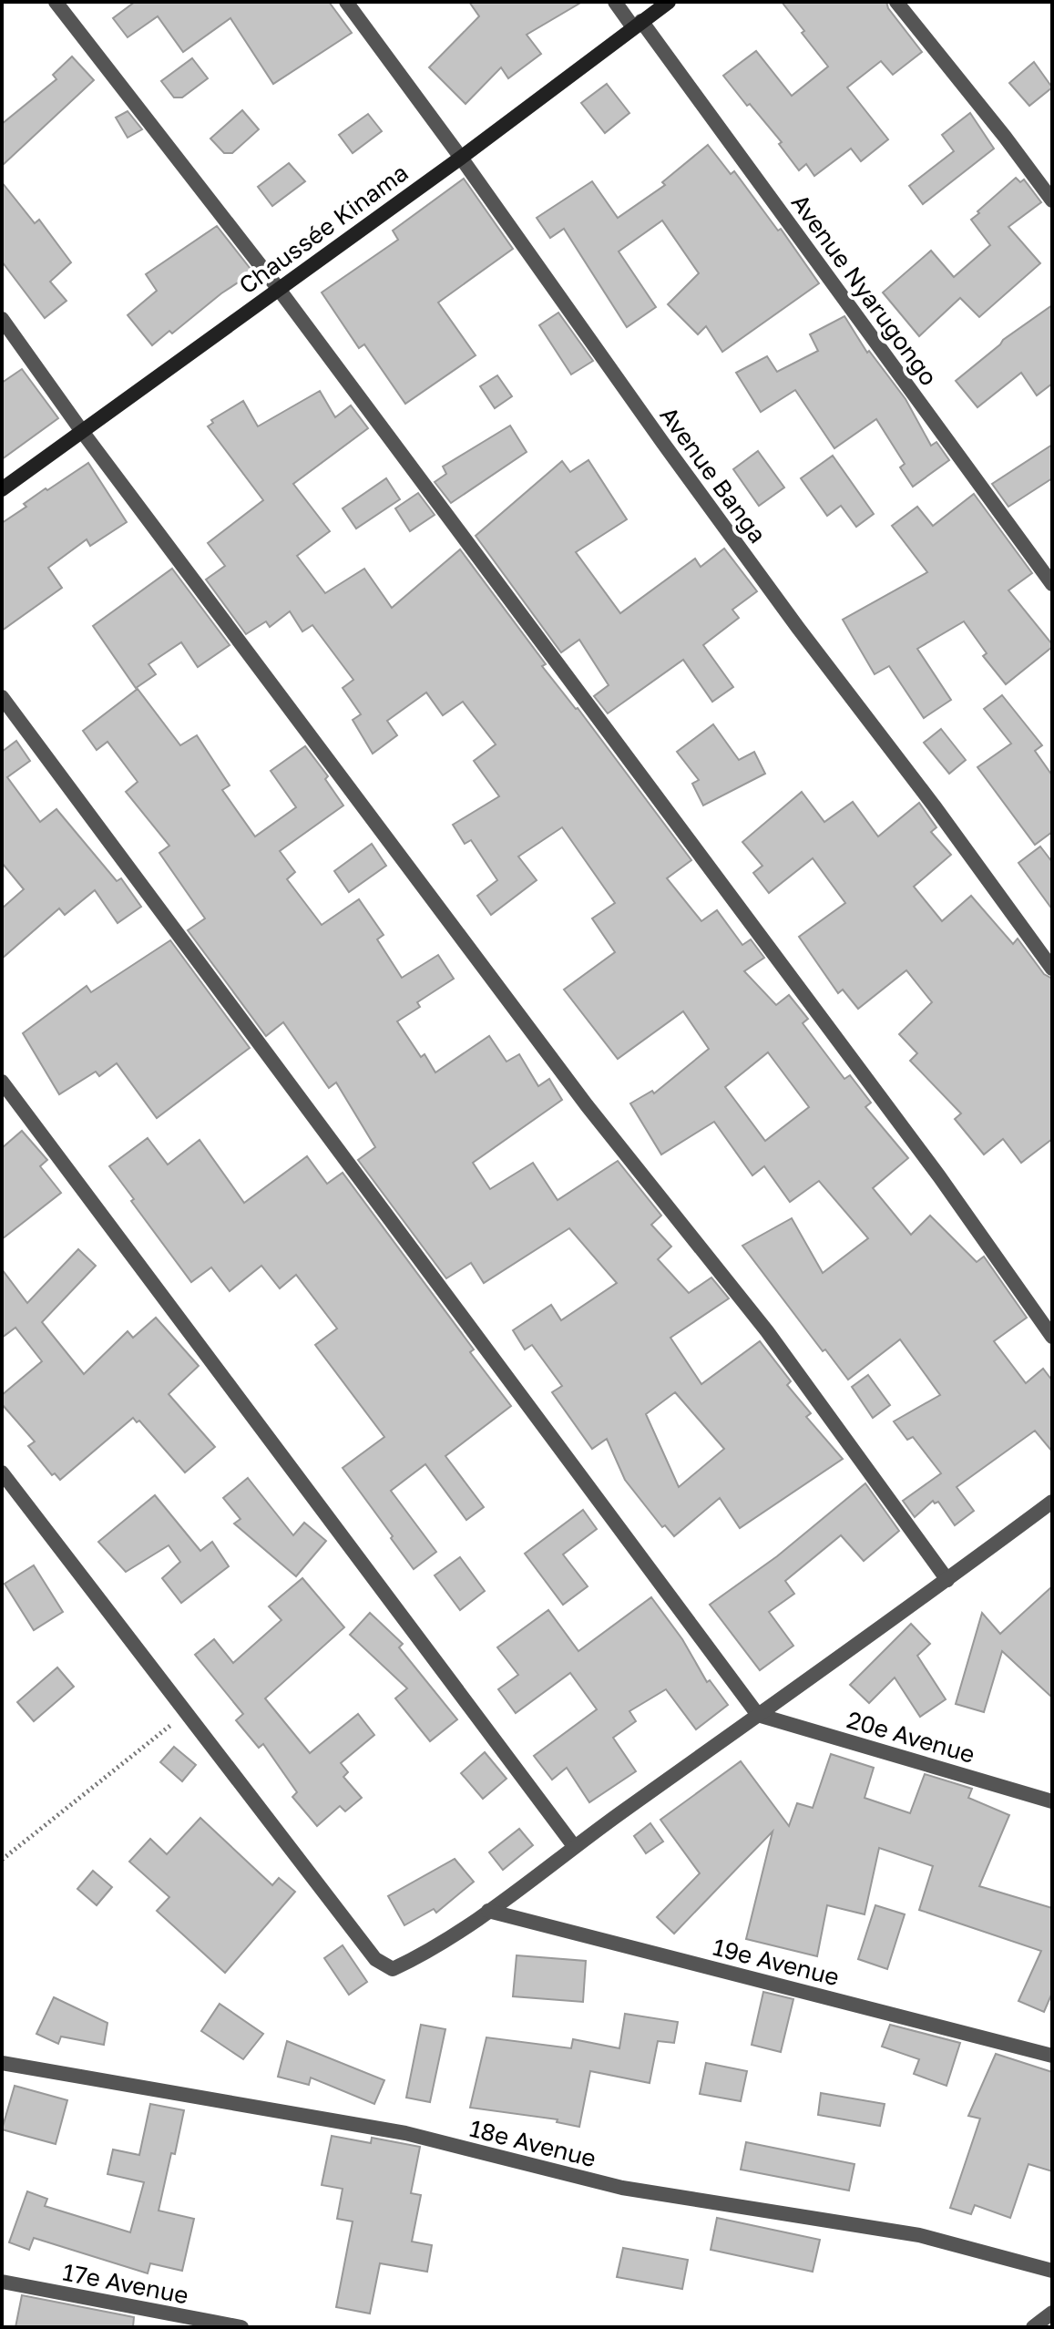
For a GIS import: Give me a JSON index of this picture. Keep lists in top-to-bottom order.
{
  "streets": {
    "street": [
      "Chaussée Kinama",
      "Avenue Nyarugongo",
      "Avenue Banga",
      "20e Avenue",
      "19e Avenue",
      "18e Avenue",
      "17e Avenue"
    ]
  },
  "crossings": [
    ["Chaussée Kinama", "Avenue Nyarugongo"],
    ["Chaussée Kinama", "Avenue Banga"]
  ]
}
